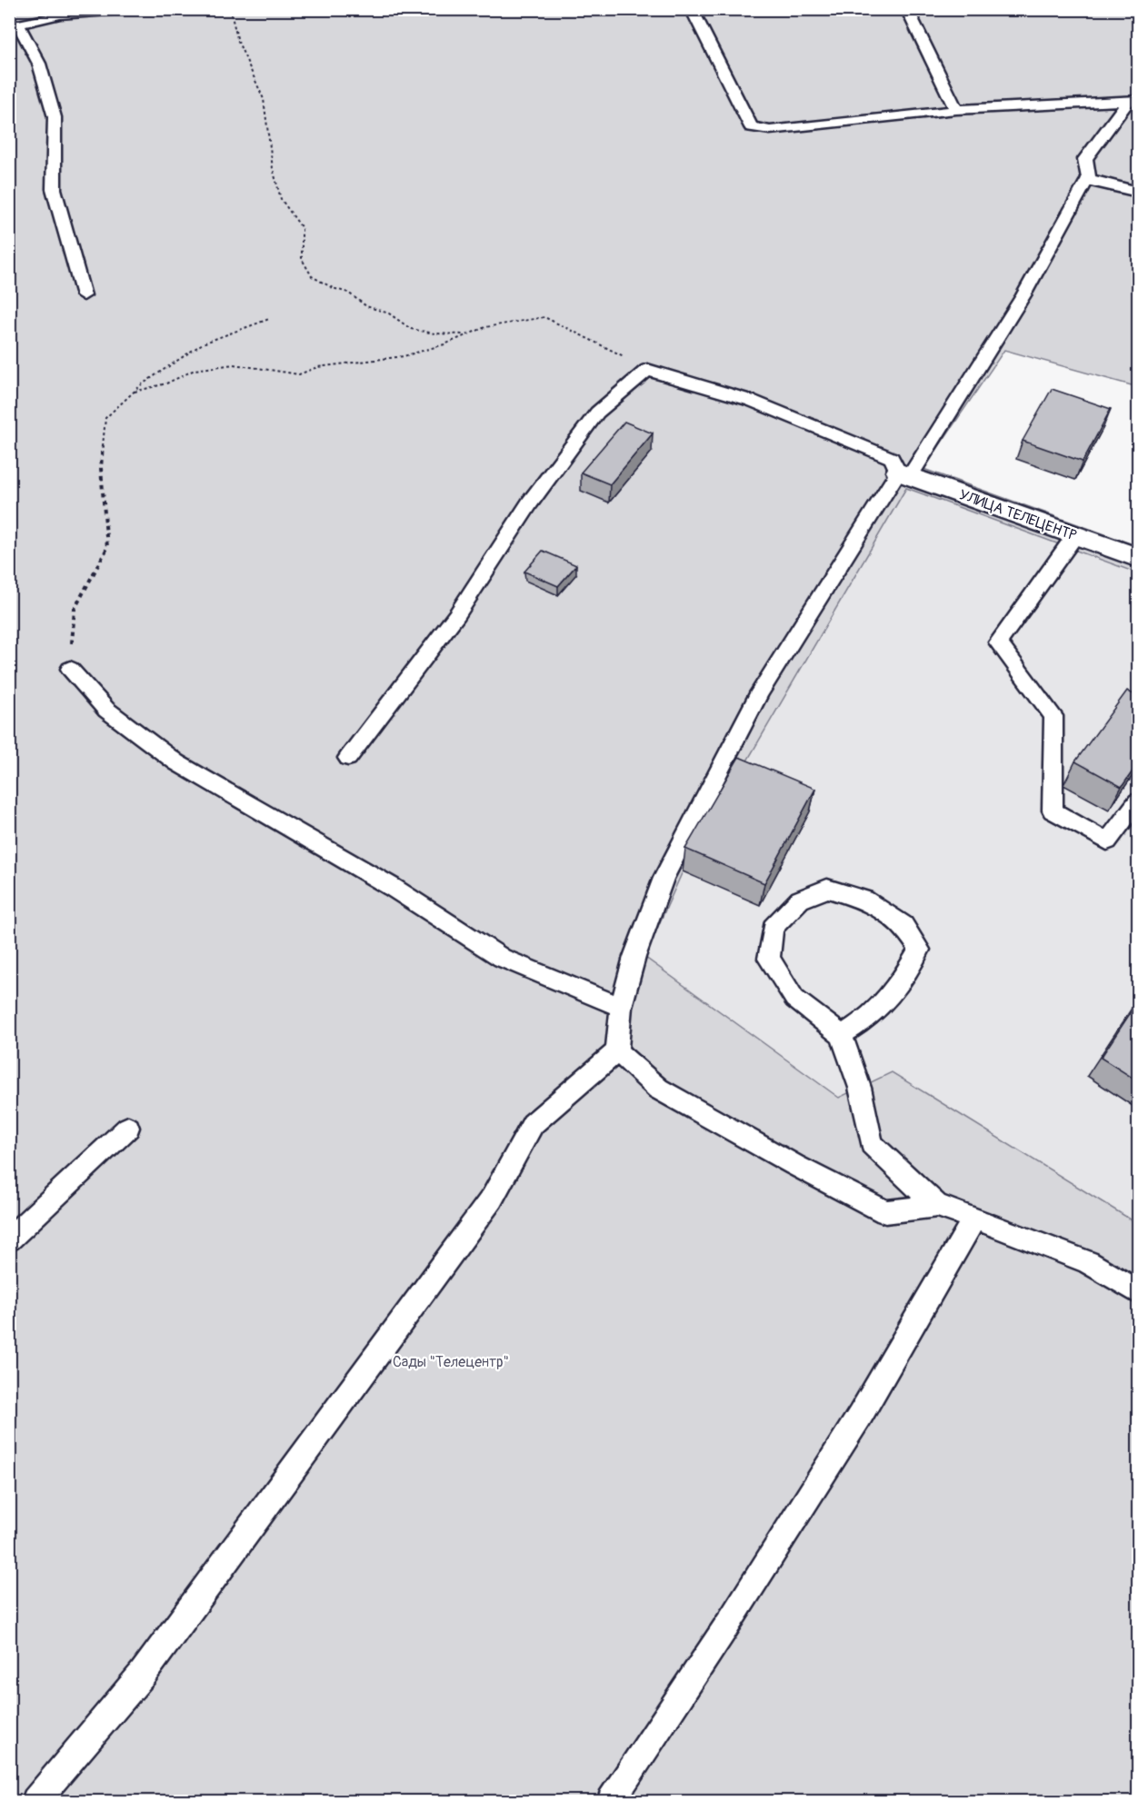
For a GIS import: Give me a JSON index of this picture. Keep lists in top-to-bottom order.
{
  "streets": {
    "street": ["УЛИЦА ТЕЛЕЦЕНТР"]
  },
  "parks": ["Сады \"Телецентр\""]
}
